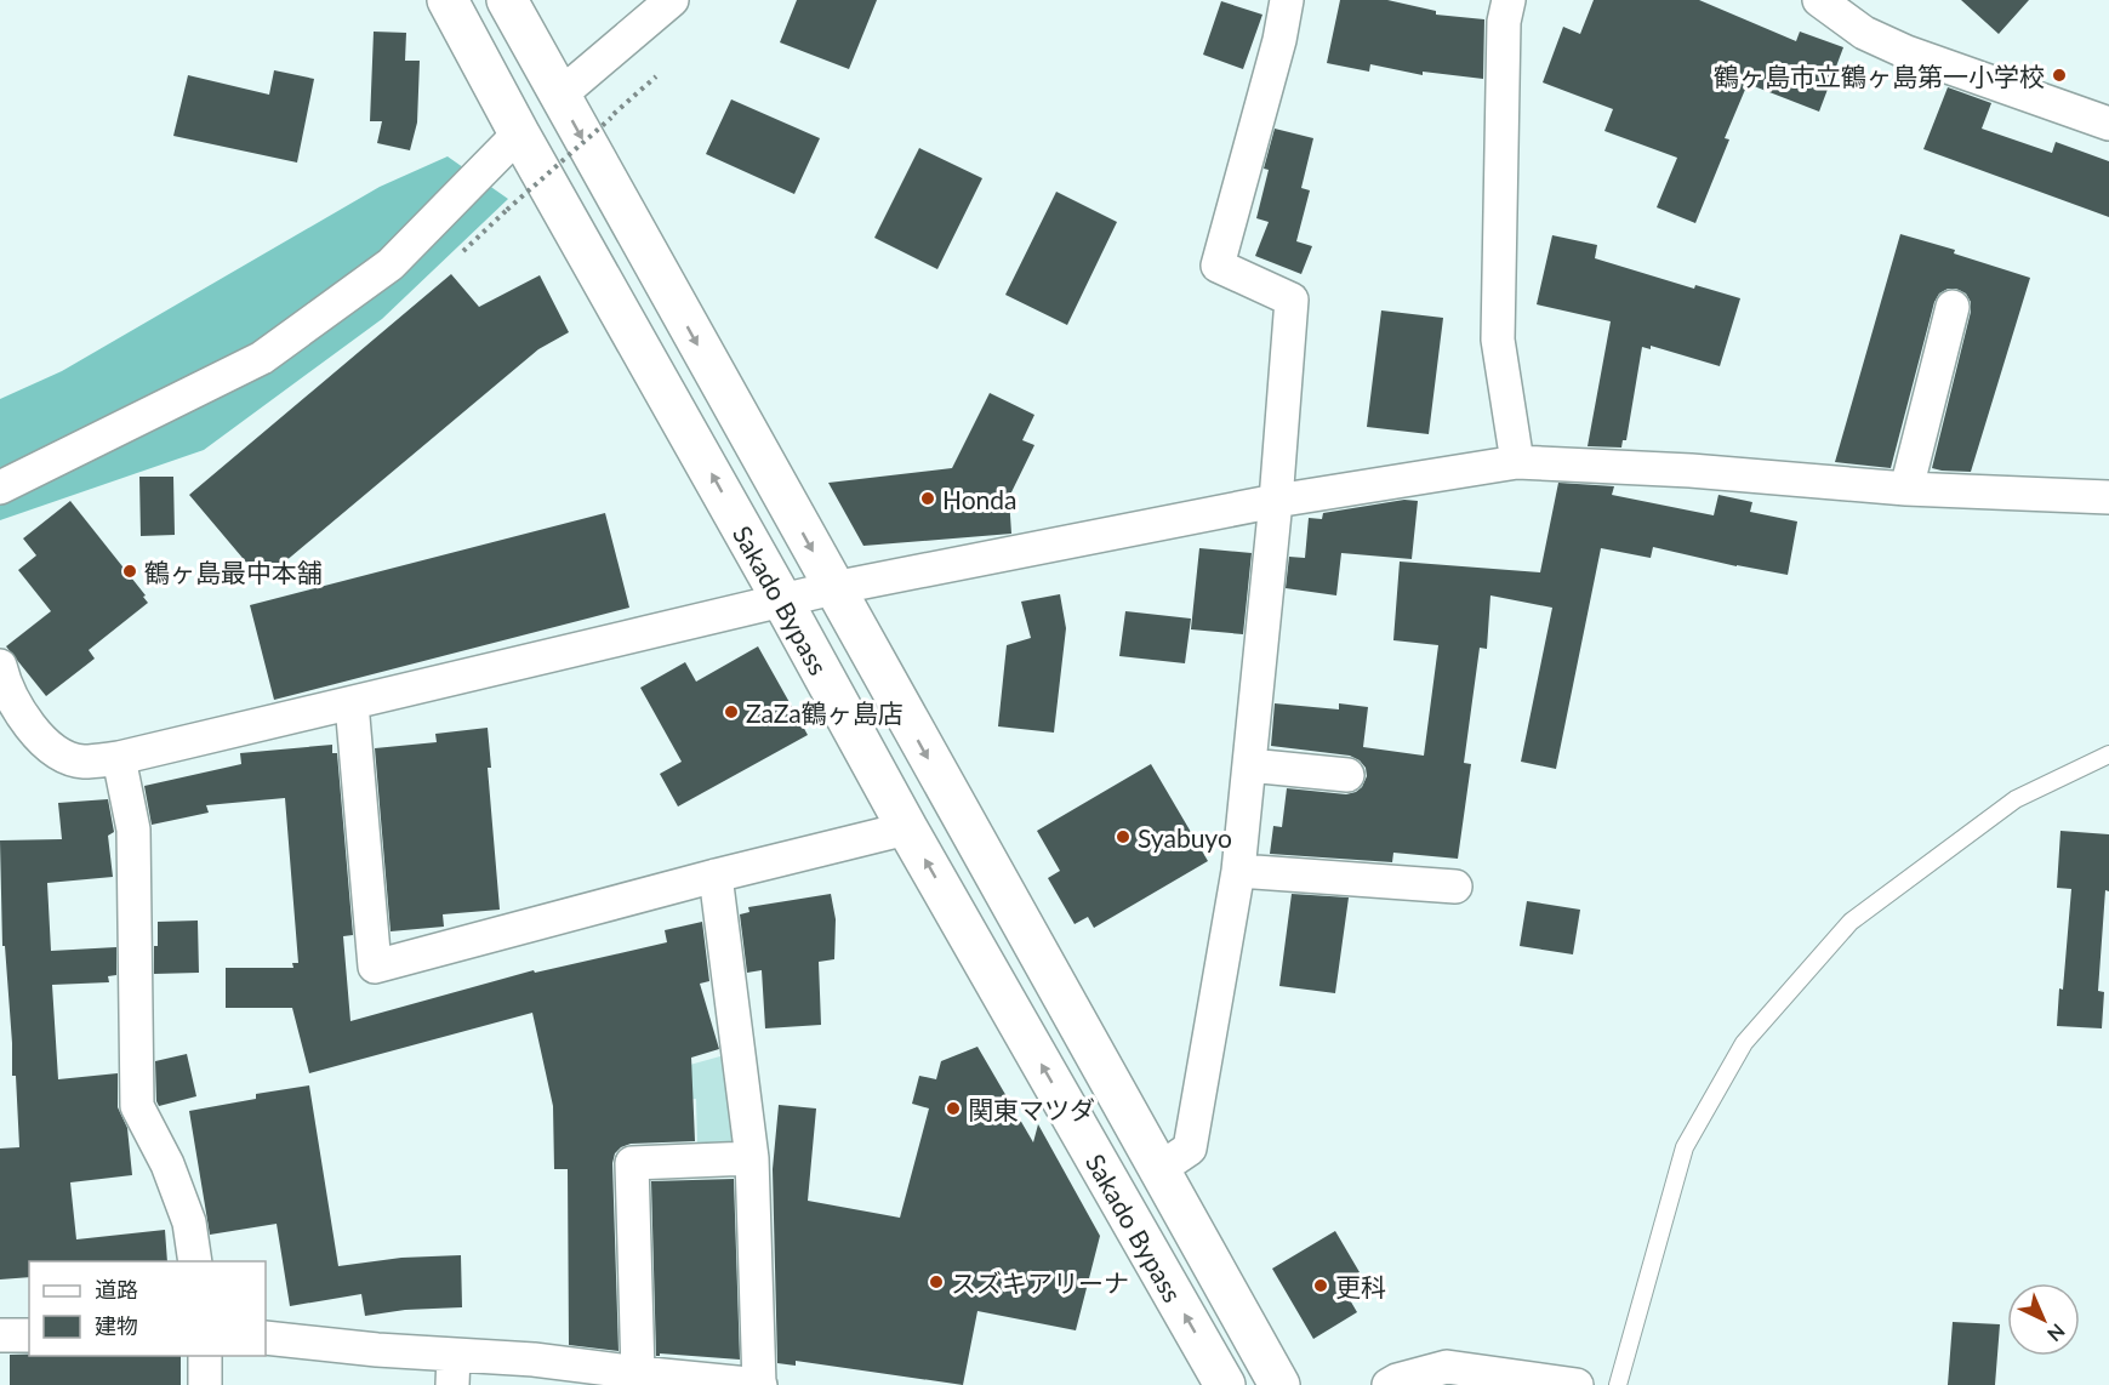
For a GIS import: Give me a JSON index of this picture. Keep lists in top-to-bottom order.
{
  "streets": {
    "highway": ["Sakado Bypass"]
  },
  "places": [
    "鶴ヶ島市立鶴ヶ島第一小学校",
    "Honda",
    "鶴ヶ島最中本舗",
    "ZaZa鶴ヶ島店",
    "Syabuyo",
    "関東マツダ",
    "スズキアリーナ",
    "更科"
  ],
  "legend": ["道路", "建物"],
  "north": "bottom right"
}
